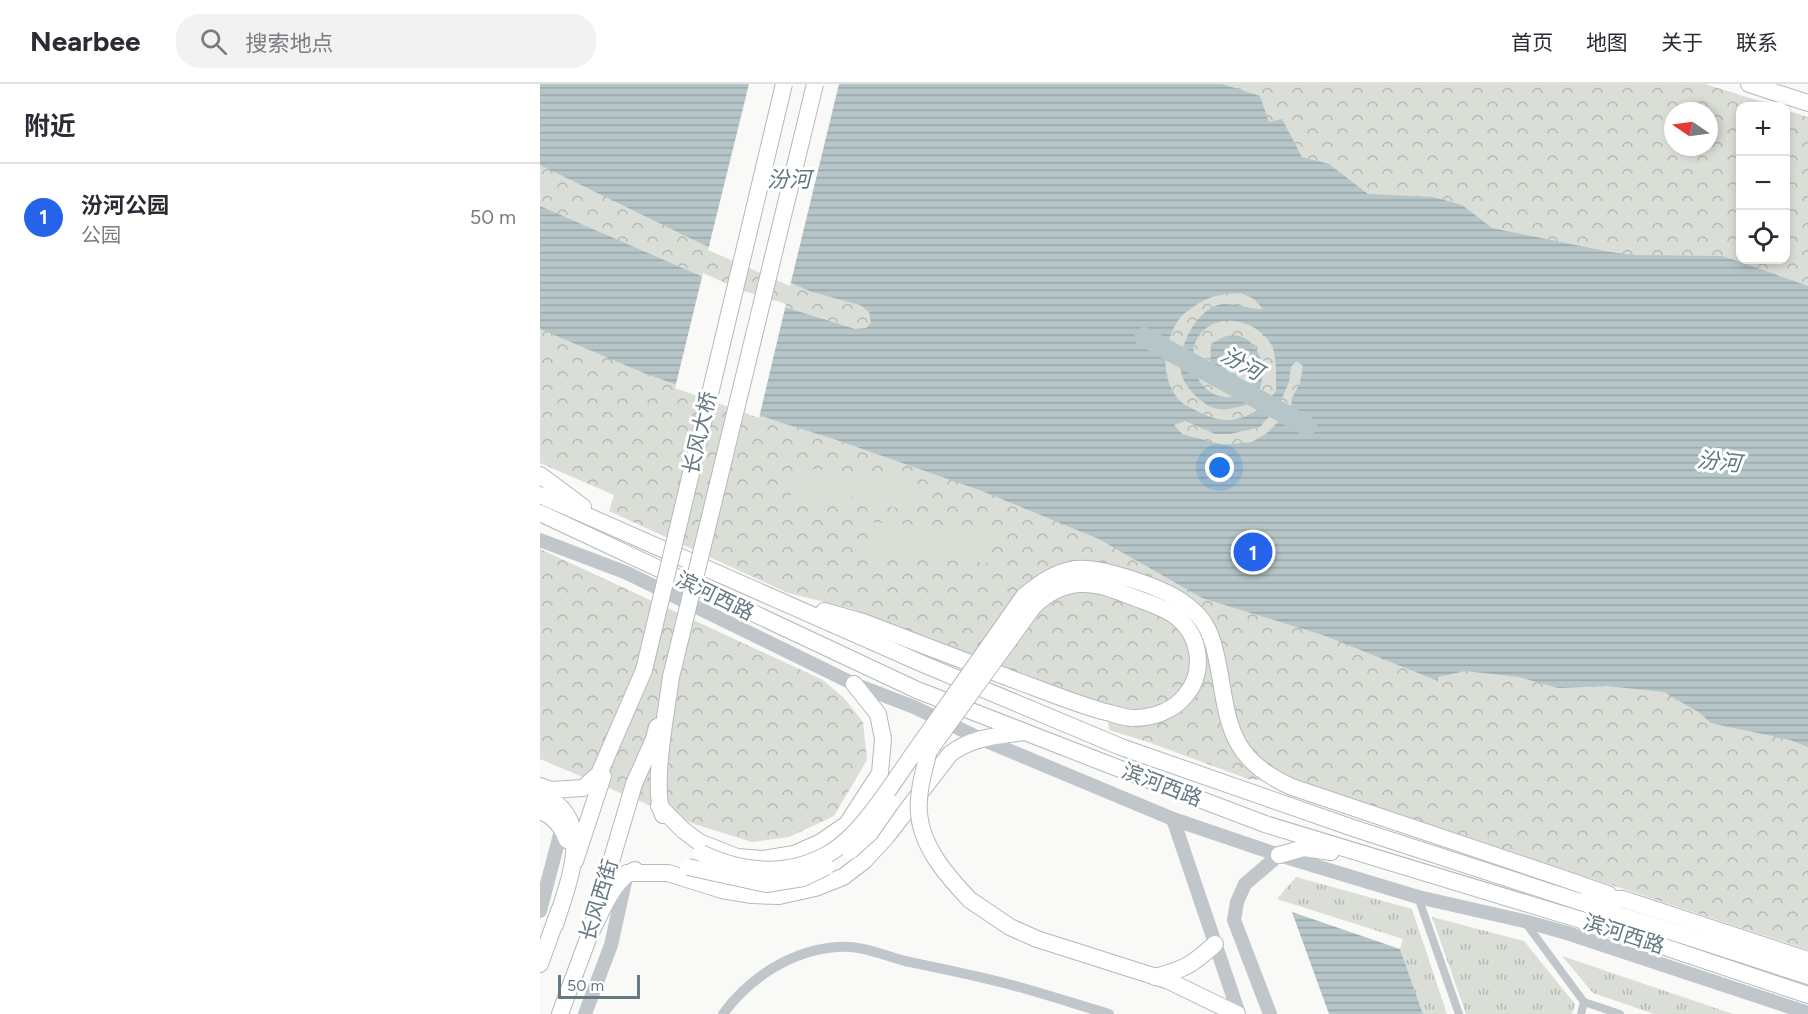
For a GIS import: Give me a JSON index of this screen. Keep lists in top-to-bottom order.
{
  "streets": {
    "main road": ["长风大桥", "滨河西路", "长风西街"]
  },
  "crossings": [
    ["长风大桥", "长风西街"]
  ],
  "water": ["汾河"],
  "scale_bar": "50 m",
  "north": "left",
  "page": {
    "header": "Nearbee",
    "search": "搜索地点",
    "nav": [
      "首页",
      "地图",
      "关于",
      "联系"
    ],
    "heading": "附近",
    "map_buttons": ["+", "−"],
    "list": [
      {
        "mark": "1",
        "name": "汾河公园",
        "note": "公园",
        "value": "50 m"
      }
    ],
    "pins": "1",
    "scale": "50 m"
  }
}
